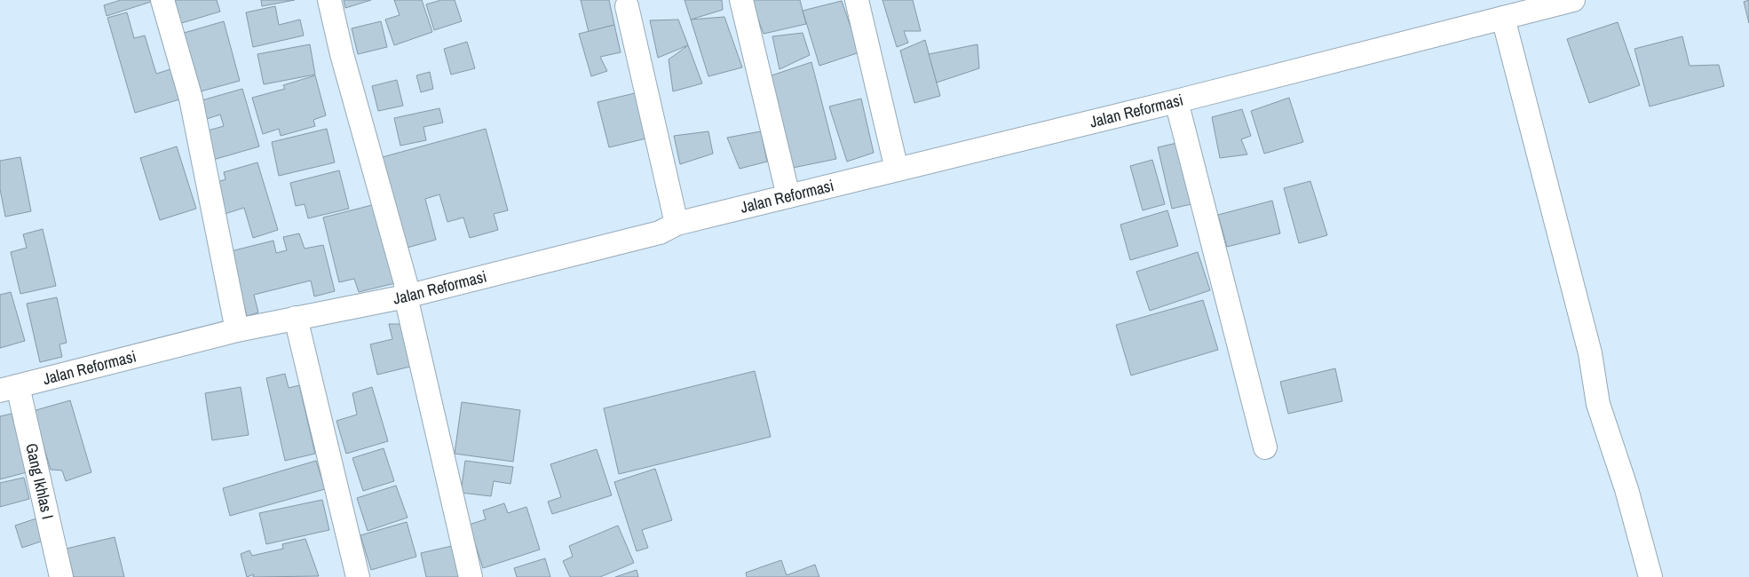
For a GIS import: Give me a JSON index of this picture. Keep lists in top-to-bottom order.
{
  "streets": {
    "street": ["Jalan Reformasi", "Gang Ikhlas I"]
  },
  "crossings": [
    ["Jalan Reformasi", "Gang Ikhlas I"]
  ]
}
